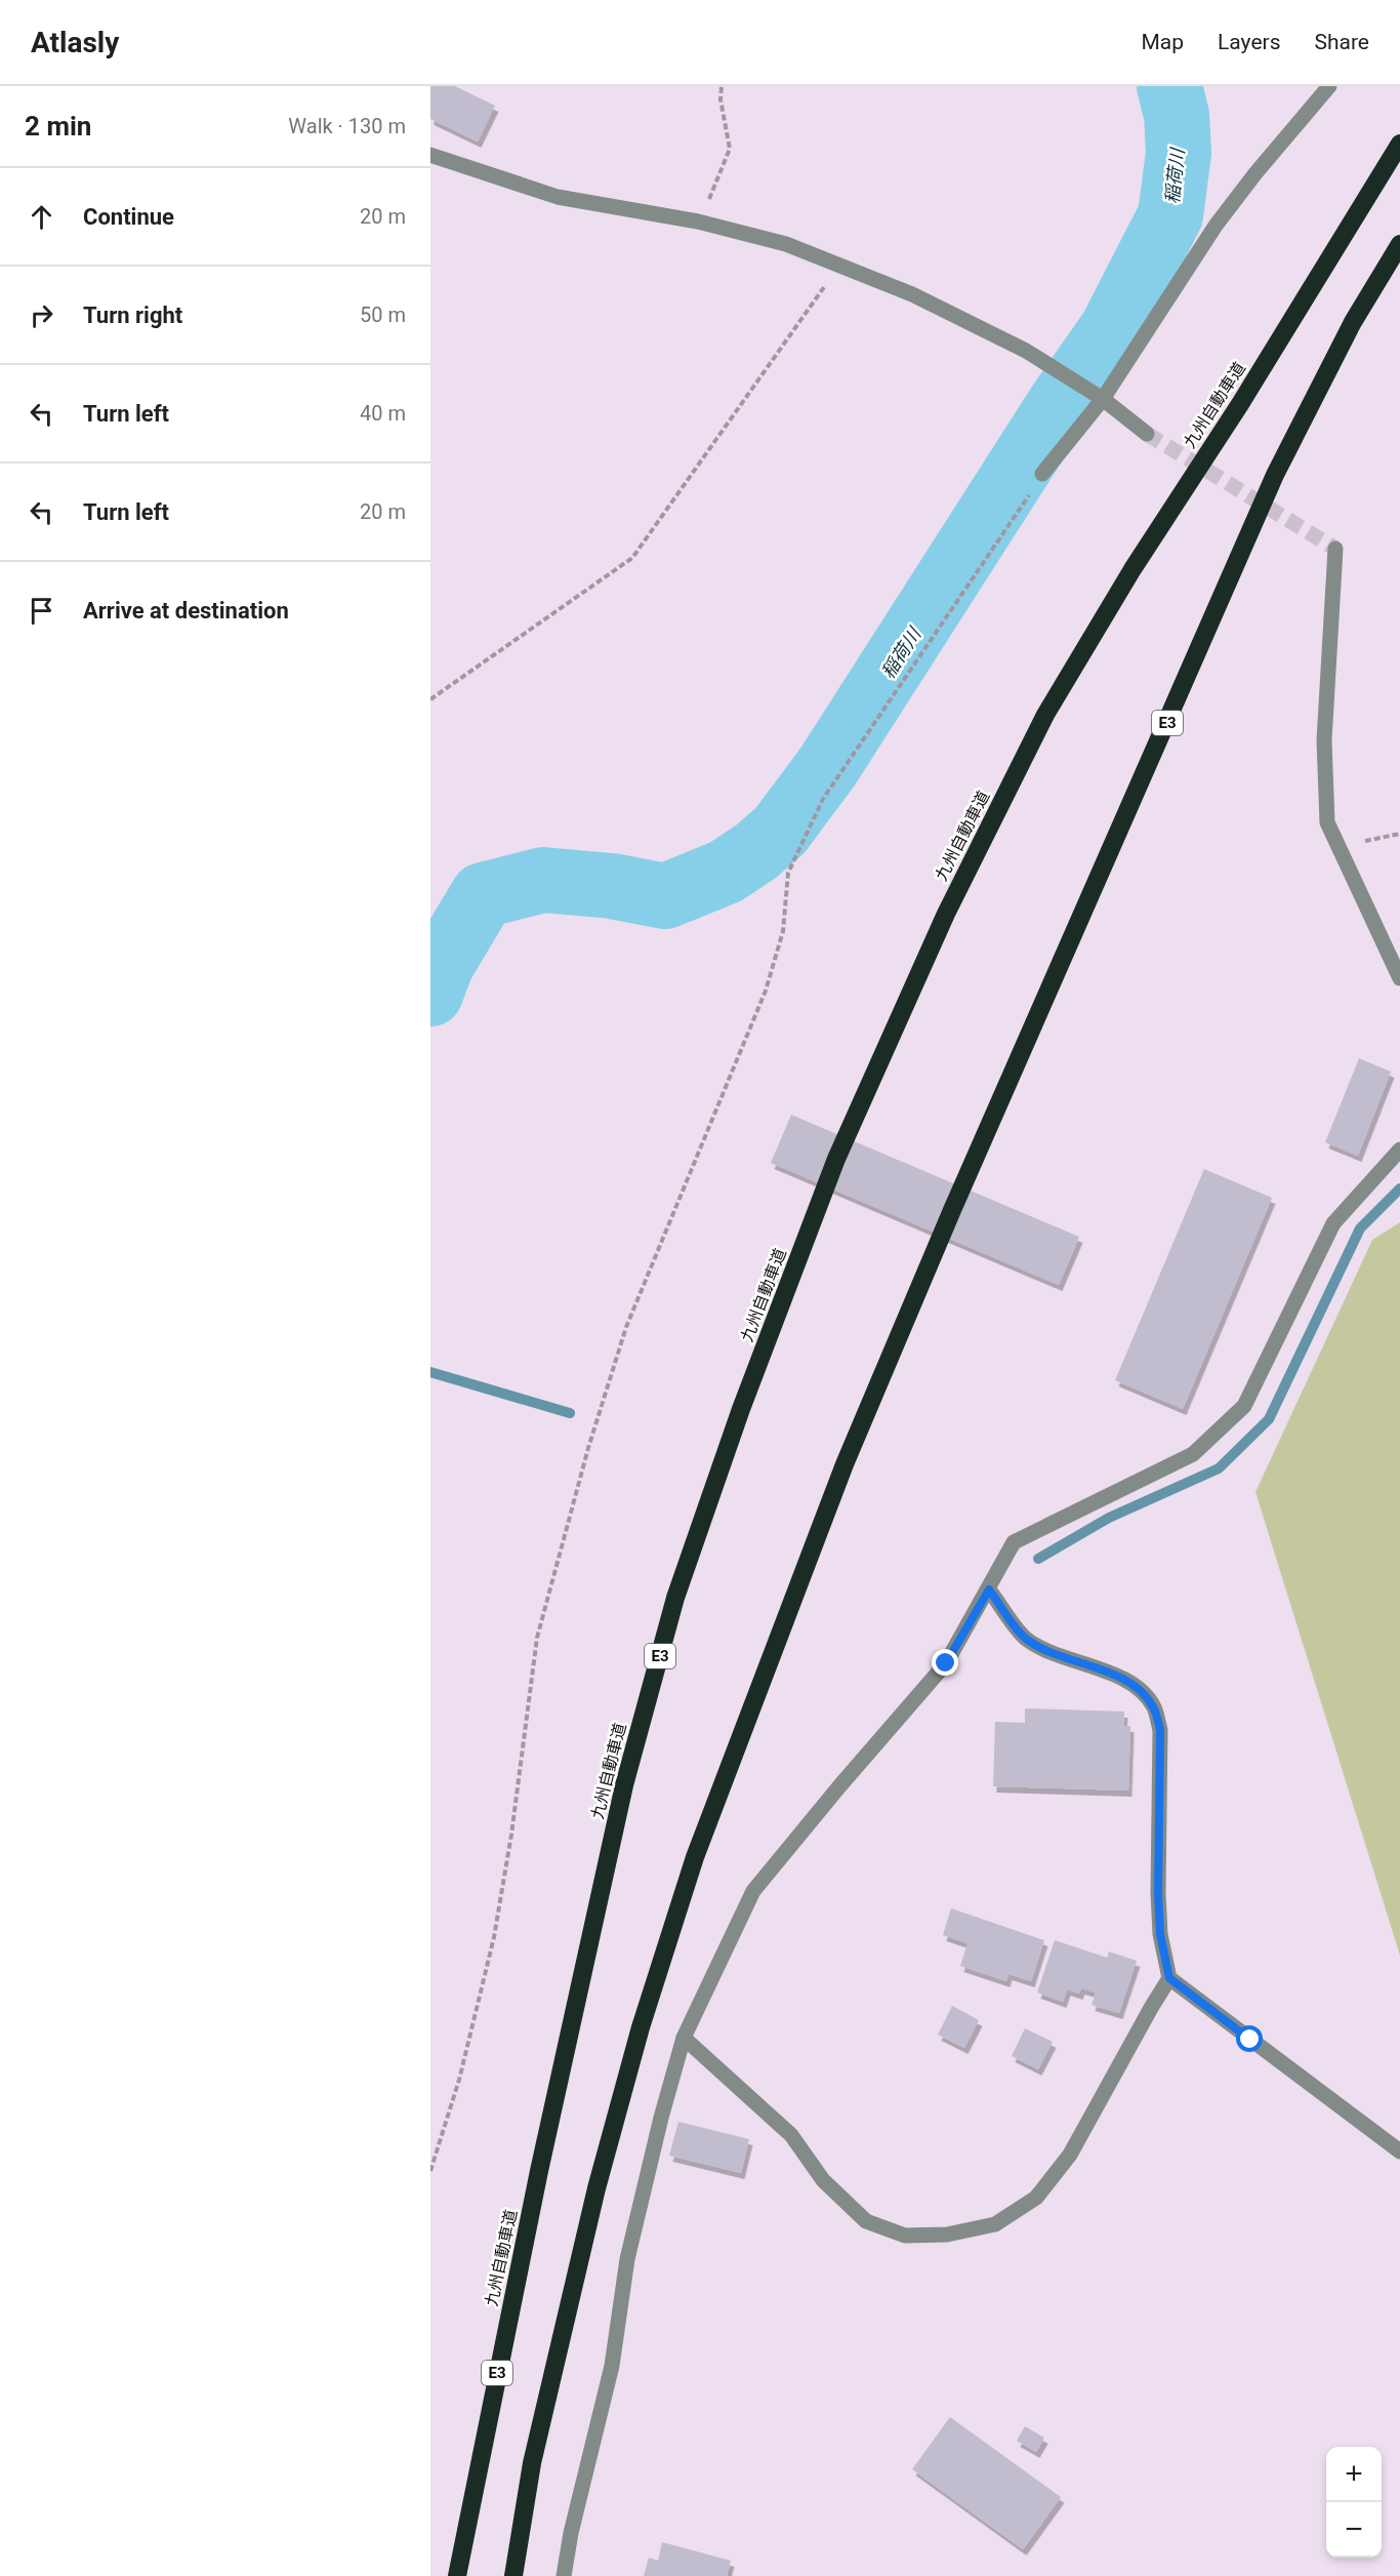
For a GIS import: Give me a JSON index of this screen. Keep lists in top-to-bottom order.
{
  "streets": {
    "highway": ["九州自動車道", "E3"]
  },
  "water": ["稲荷川"],
  "page": {
    "header": "Atlasly",
    "nav": ["Map", "Layers", "Share"],
    "heading": ["2 min", "Walk · 130 m"],
    "list": [
      ["Continue", "20 m"],
      ["Turn right", "50 m"],
      ["Turn left", "40 m"],
      ["Turn left", "20 m"],
      "Arrive at destination"
    ],
    "map_buttons": ["+", "−"]
  }
}
